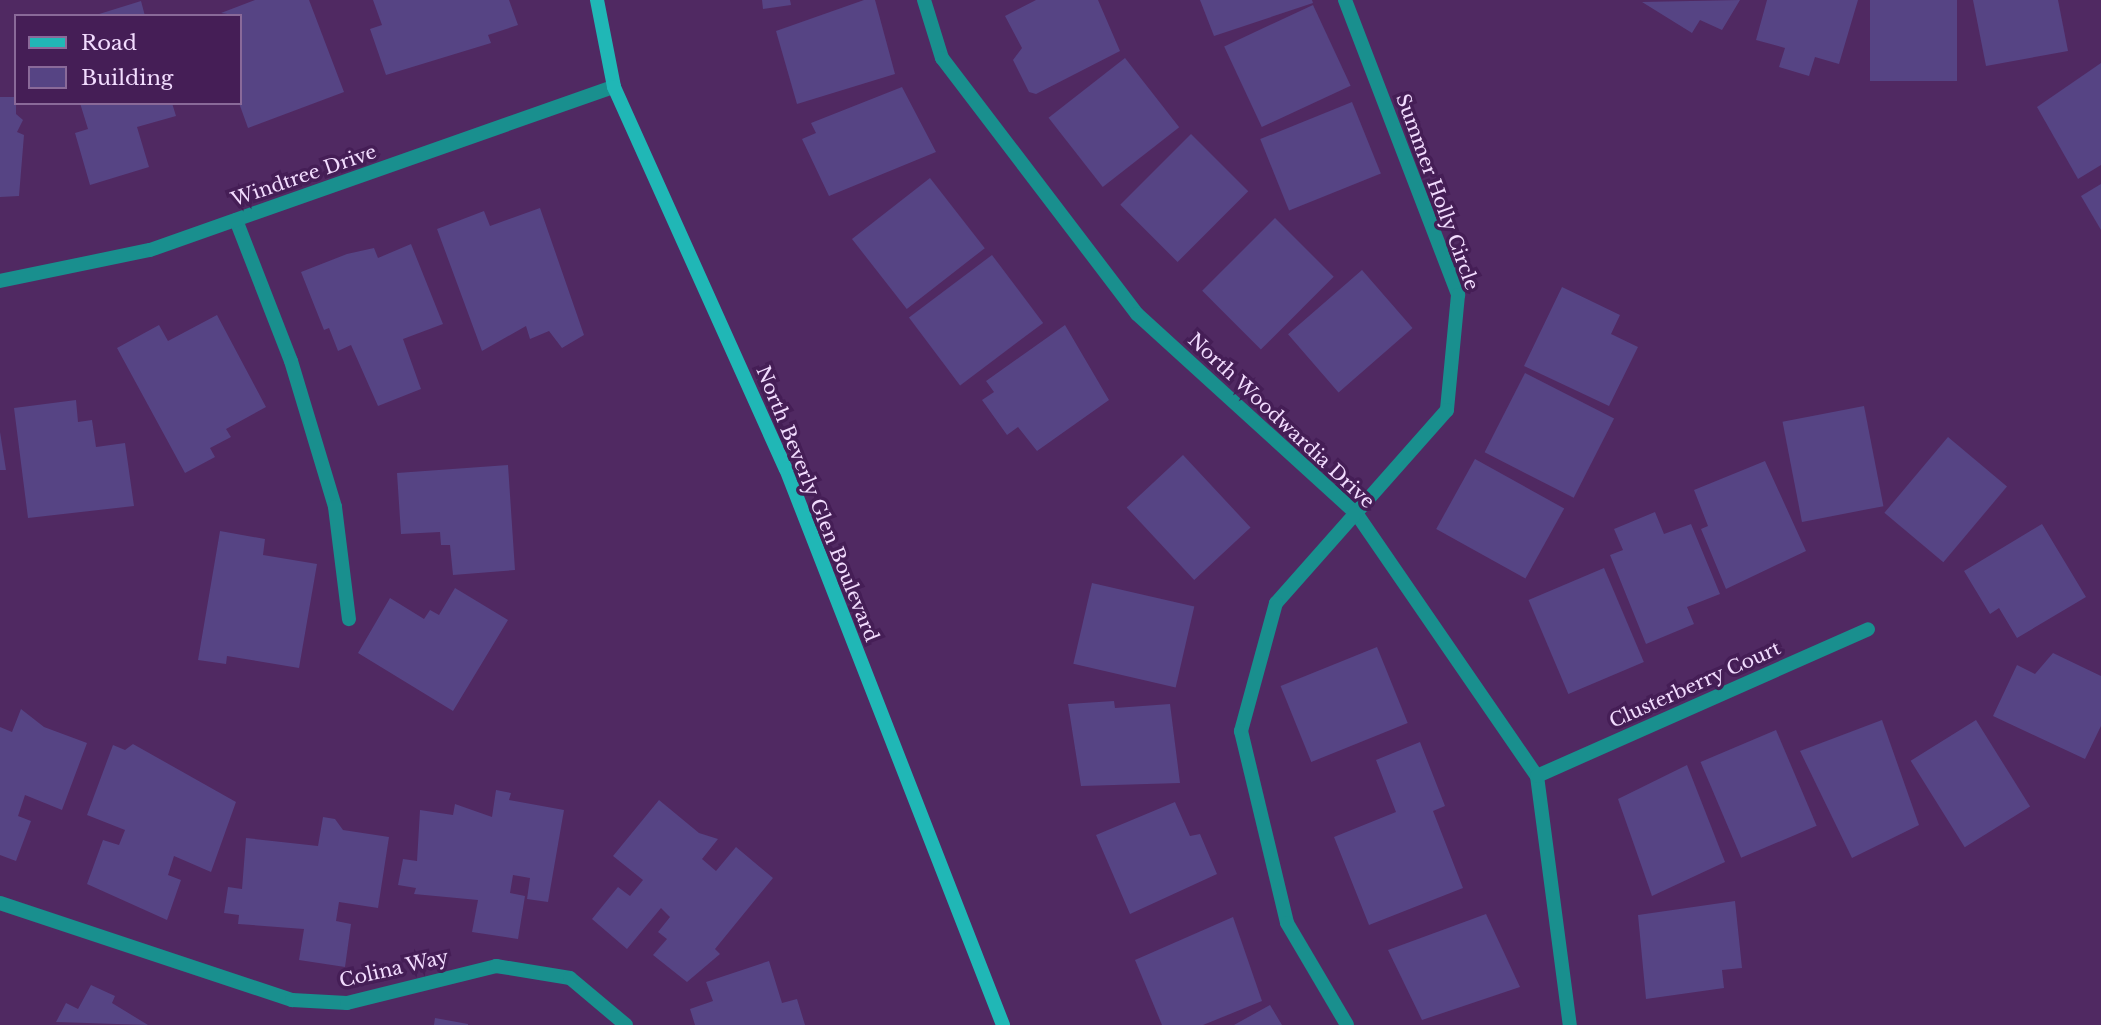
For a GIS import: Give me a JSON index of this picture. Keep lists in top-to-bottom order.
{
  "streets": {
    "main road": ["North Beverly Glen Boulevard"],
    "street": [
      "Windtree Drive",
      "Summer Holly Circle",
      "North Woodwardia Drive",
      "Clusterberry Court",
      "Colina Way"
    ]
  },
  "crossings": [
    ["Windtree Drive", "North Beverly Glen Boulevard"],
    ["Summer Holly Circle", "North Woodwardia Drive"],
    ["North Woodwardia Drive", "Clusterberry Court"]
  ],
  "legend": ["Road", "Building"]
}
